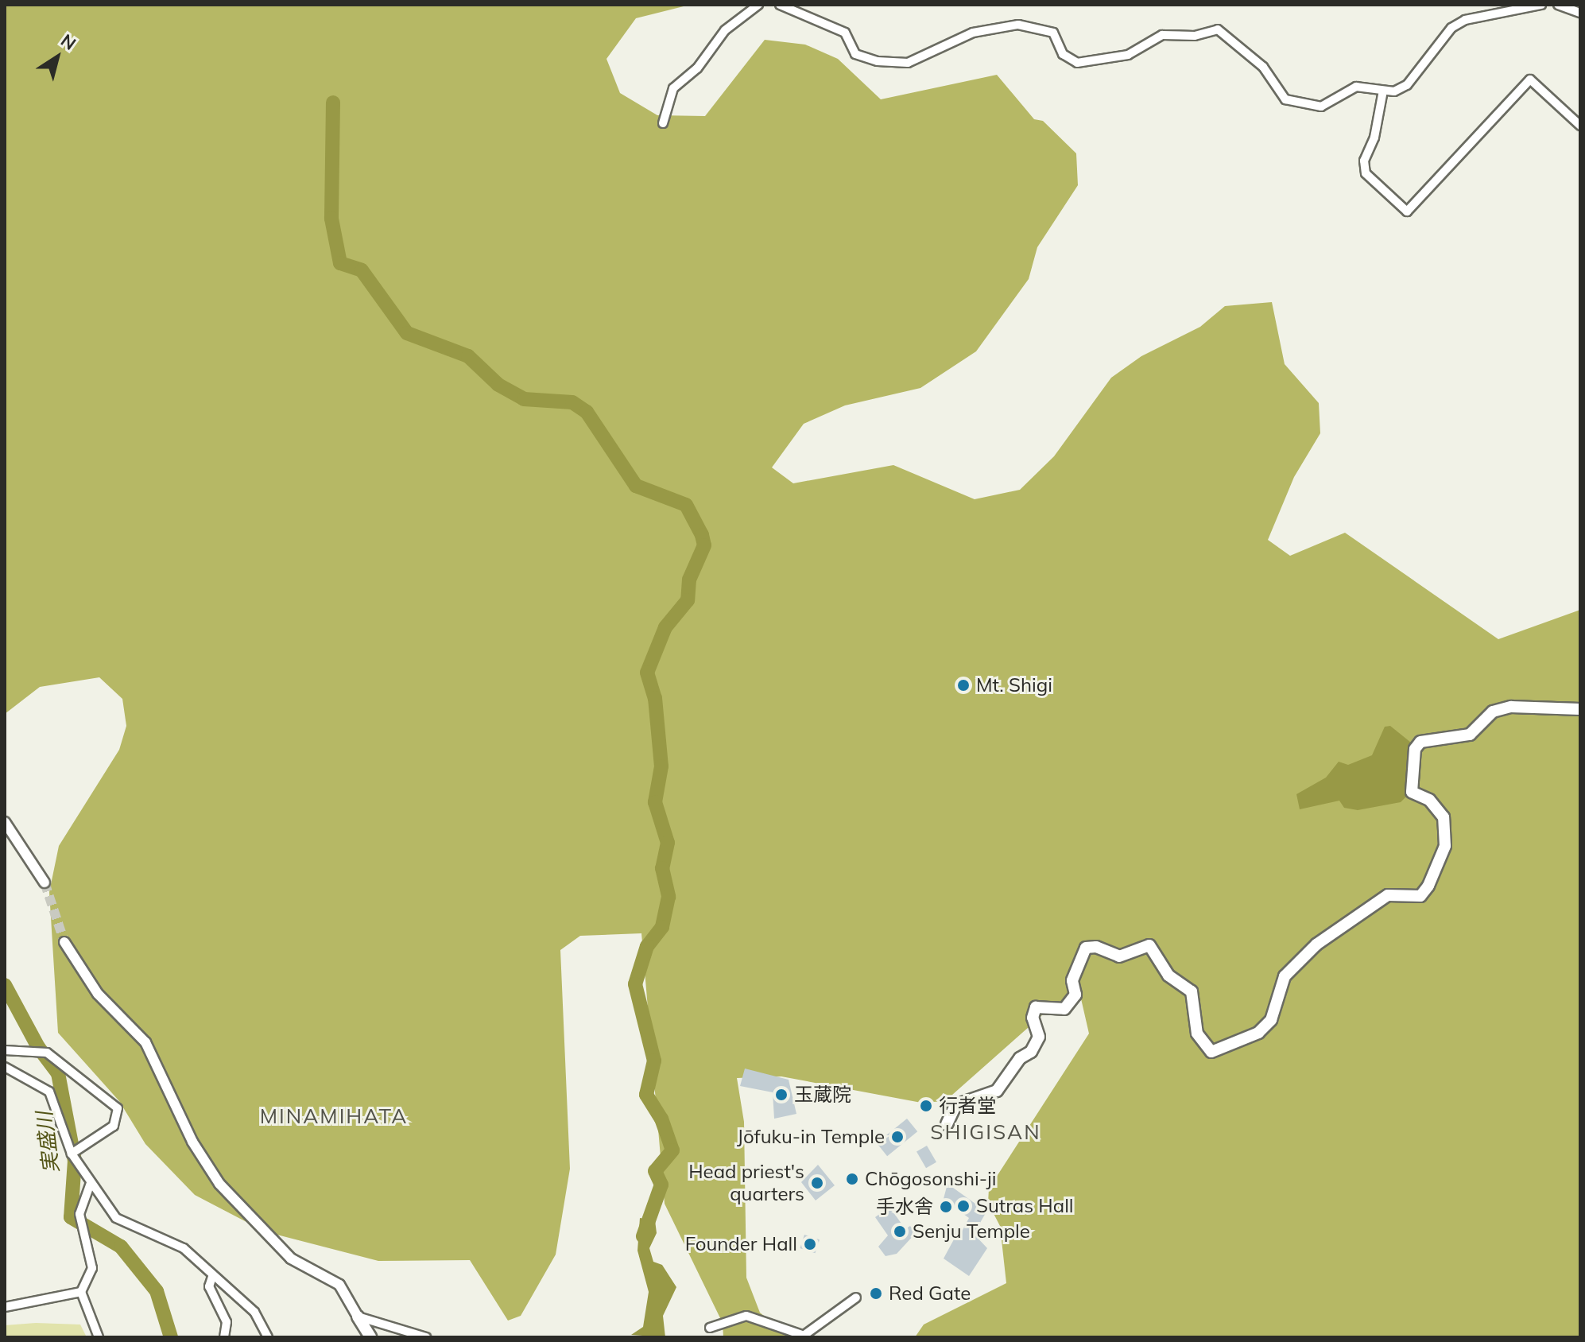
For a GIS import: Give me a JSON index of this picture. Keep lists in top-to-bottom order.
{
  "districts": ["MINAMIHATA", "SHIGISAN"],
  "water": ["実盛川"],
  "places": [
    "Mt. Shigi",
    "玉蔵院",
    "行者堂",
    "Jōfuku-in Temple",
    "Chōgosonshi-ji",
    "Head priest's quarters",
    "Sutras Hall",
    "手水舎",
    "Senju Temple",
    "Founder Hall",
    "Red Gate"
  ],
  "north": "top right"
}
